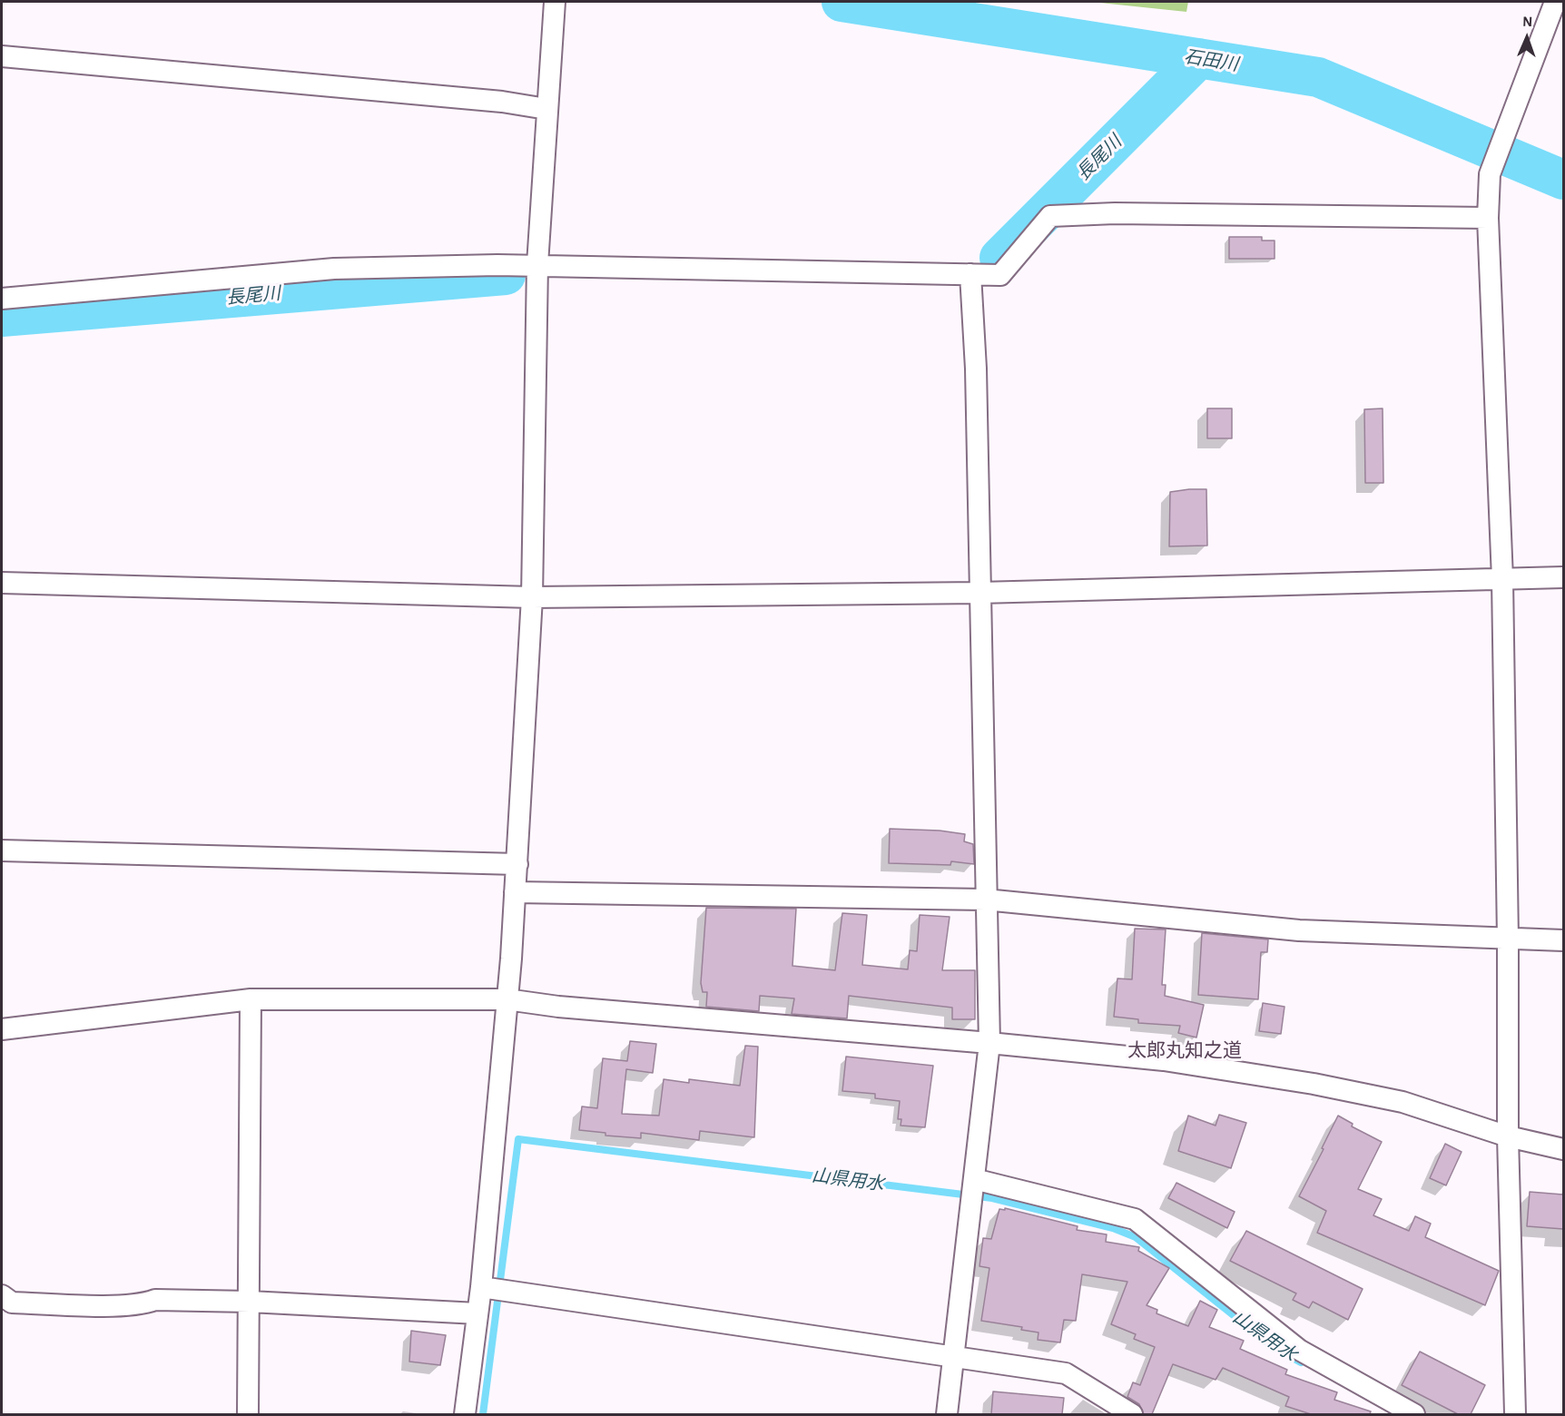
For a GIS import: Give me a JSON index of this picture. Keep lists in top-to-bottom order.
{
  "districts": ["太郎丸知之道"],
  "water": ["石田川", "長尾川", "山県用水"],
  "north": "top"
}
